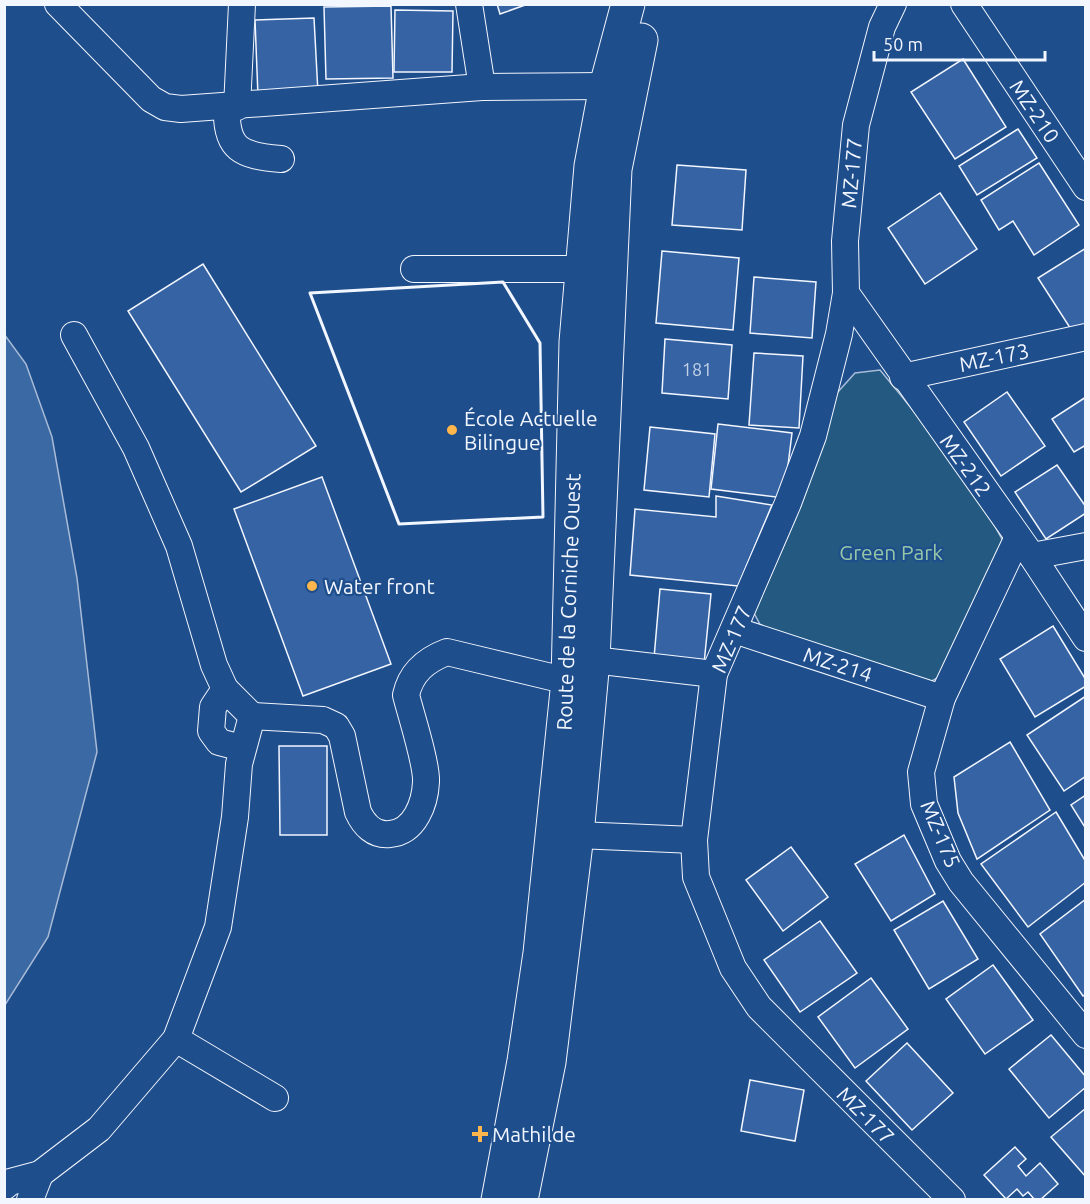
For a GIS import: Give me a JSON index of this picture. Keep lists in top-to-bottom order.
{
  "streets": {
    "highway": ["Route de la Corniche Ouest"],
    "street": [
      "MZ-210",
      "MZ-177",
      "MZ-173",
      "MZ-212",
      "MZ-214",
      "MZ-175"
    ]
  },
  "crossings": [
    ["MZ-177", "MZ-212"],
    ["MZ-177", "MZ-214"],
    ["MZ-173", "MZ-212"],
    ["MZ-212", "MZ-175"],
    ["MZ-214", "MZ-175"]
  ],
  "parks": ["Green Park"],
  "places": {
    "other": ["École Actuelle Bilingue", "Water front"],
    "health": ["Mathilde"]
  },
  "house_numbers": ["181"],
  "scale_bar": "50 m"
}
